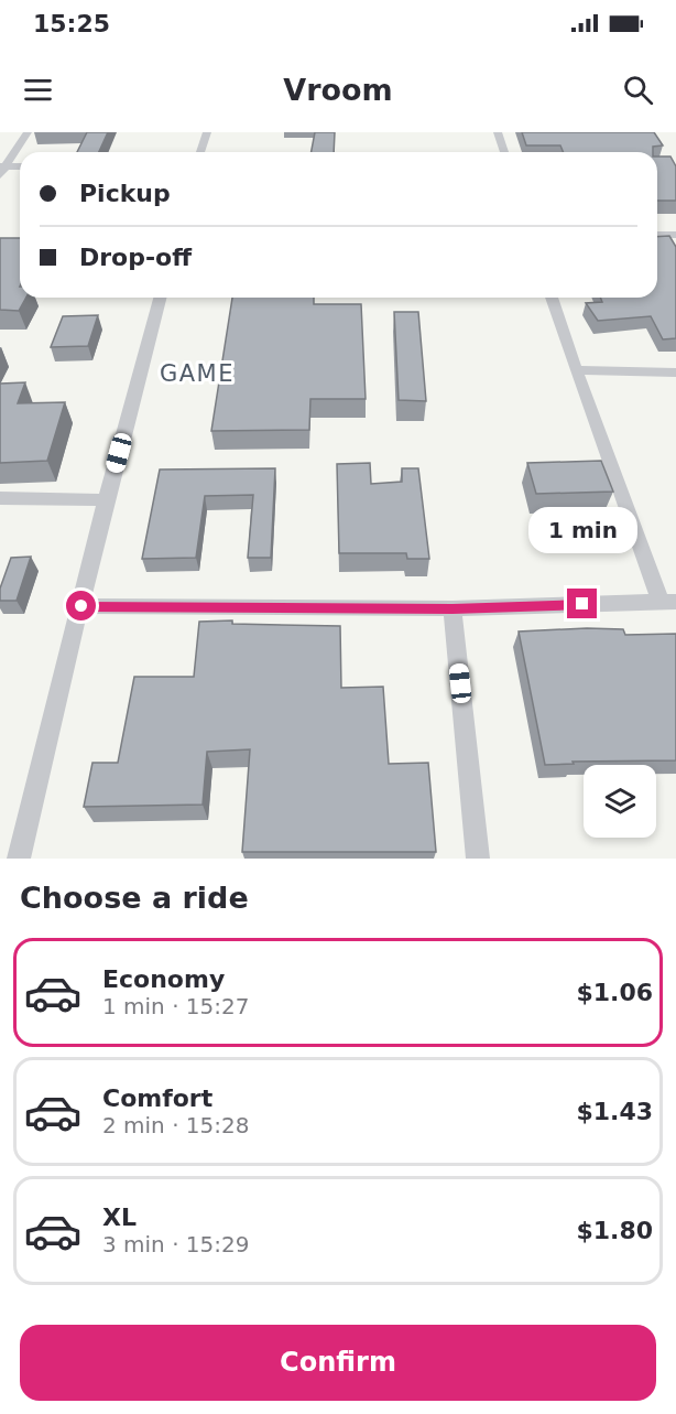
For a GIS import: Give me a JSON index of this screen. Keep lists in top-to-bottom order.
{
  "districts": ["GAME"],
  "page": {
    "status": "15:25",
    "header": "Vroom",
    "banner": ["Pickup", "Drop-off"],
    "bubble": "1 min",
    "heading": "Choose a ride",
    "list": [
      {
        "name": "Economy",
        "note": "1 min · 15:27",
        "value": "$1.06"
      },
      {
        "name": "Comfort",
        "note": "2 min · 15:28",
        "value": "$1.43"
      },
      {
        "name": "XL",
        "note": "3 min · 15:29",
        "value": "$1.80"
      }
    ],
    "buttons": "Confirm"
  }
}
